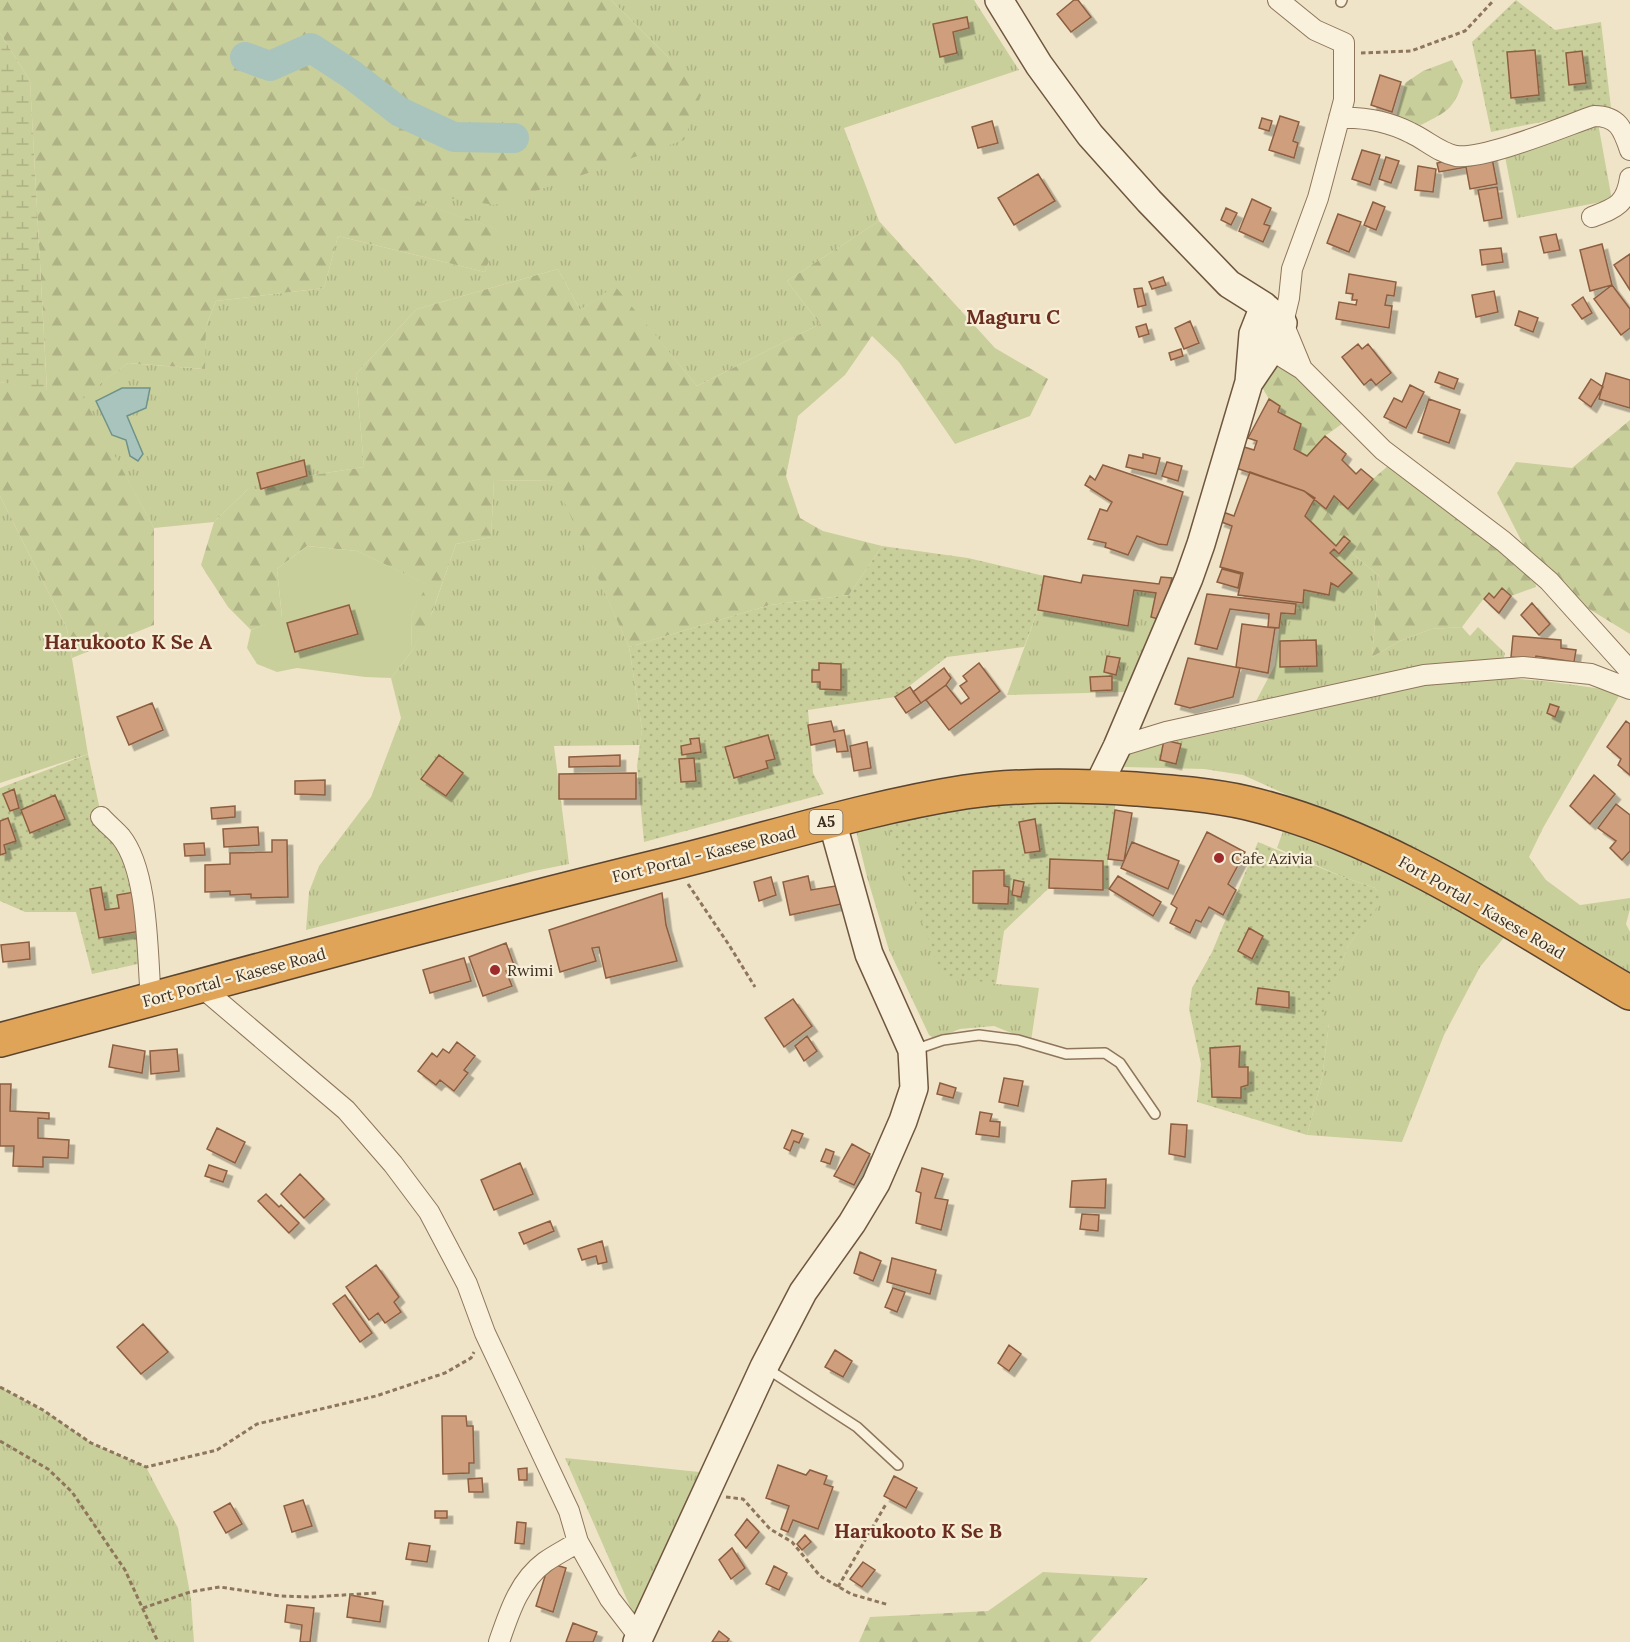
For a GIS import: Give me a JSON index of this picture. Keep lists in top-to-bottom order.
{
  "streets": {
    "highway": ["A5", "Fort Portal - Kasese Road"]
  },
  "districts": ["Maguru C", "Harukooto K Se A", "Harukooto K Se B"],
  "places": ["Cafe Azivia", "Rwimi"]
}
